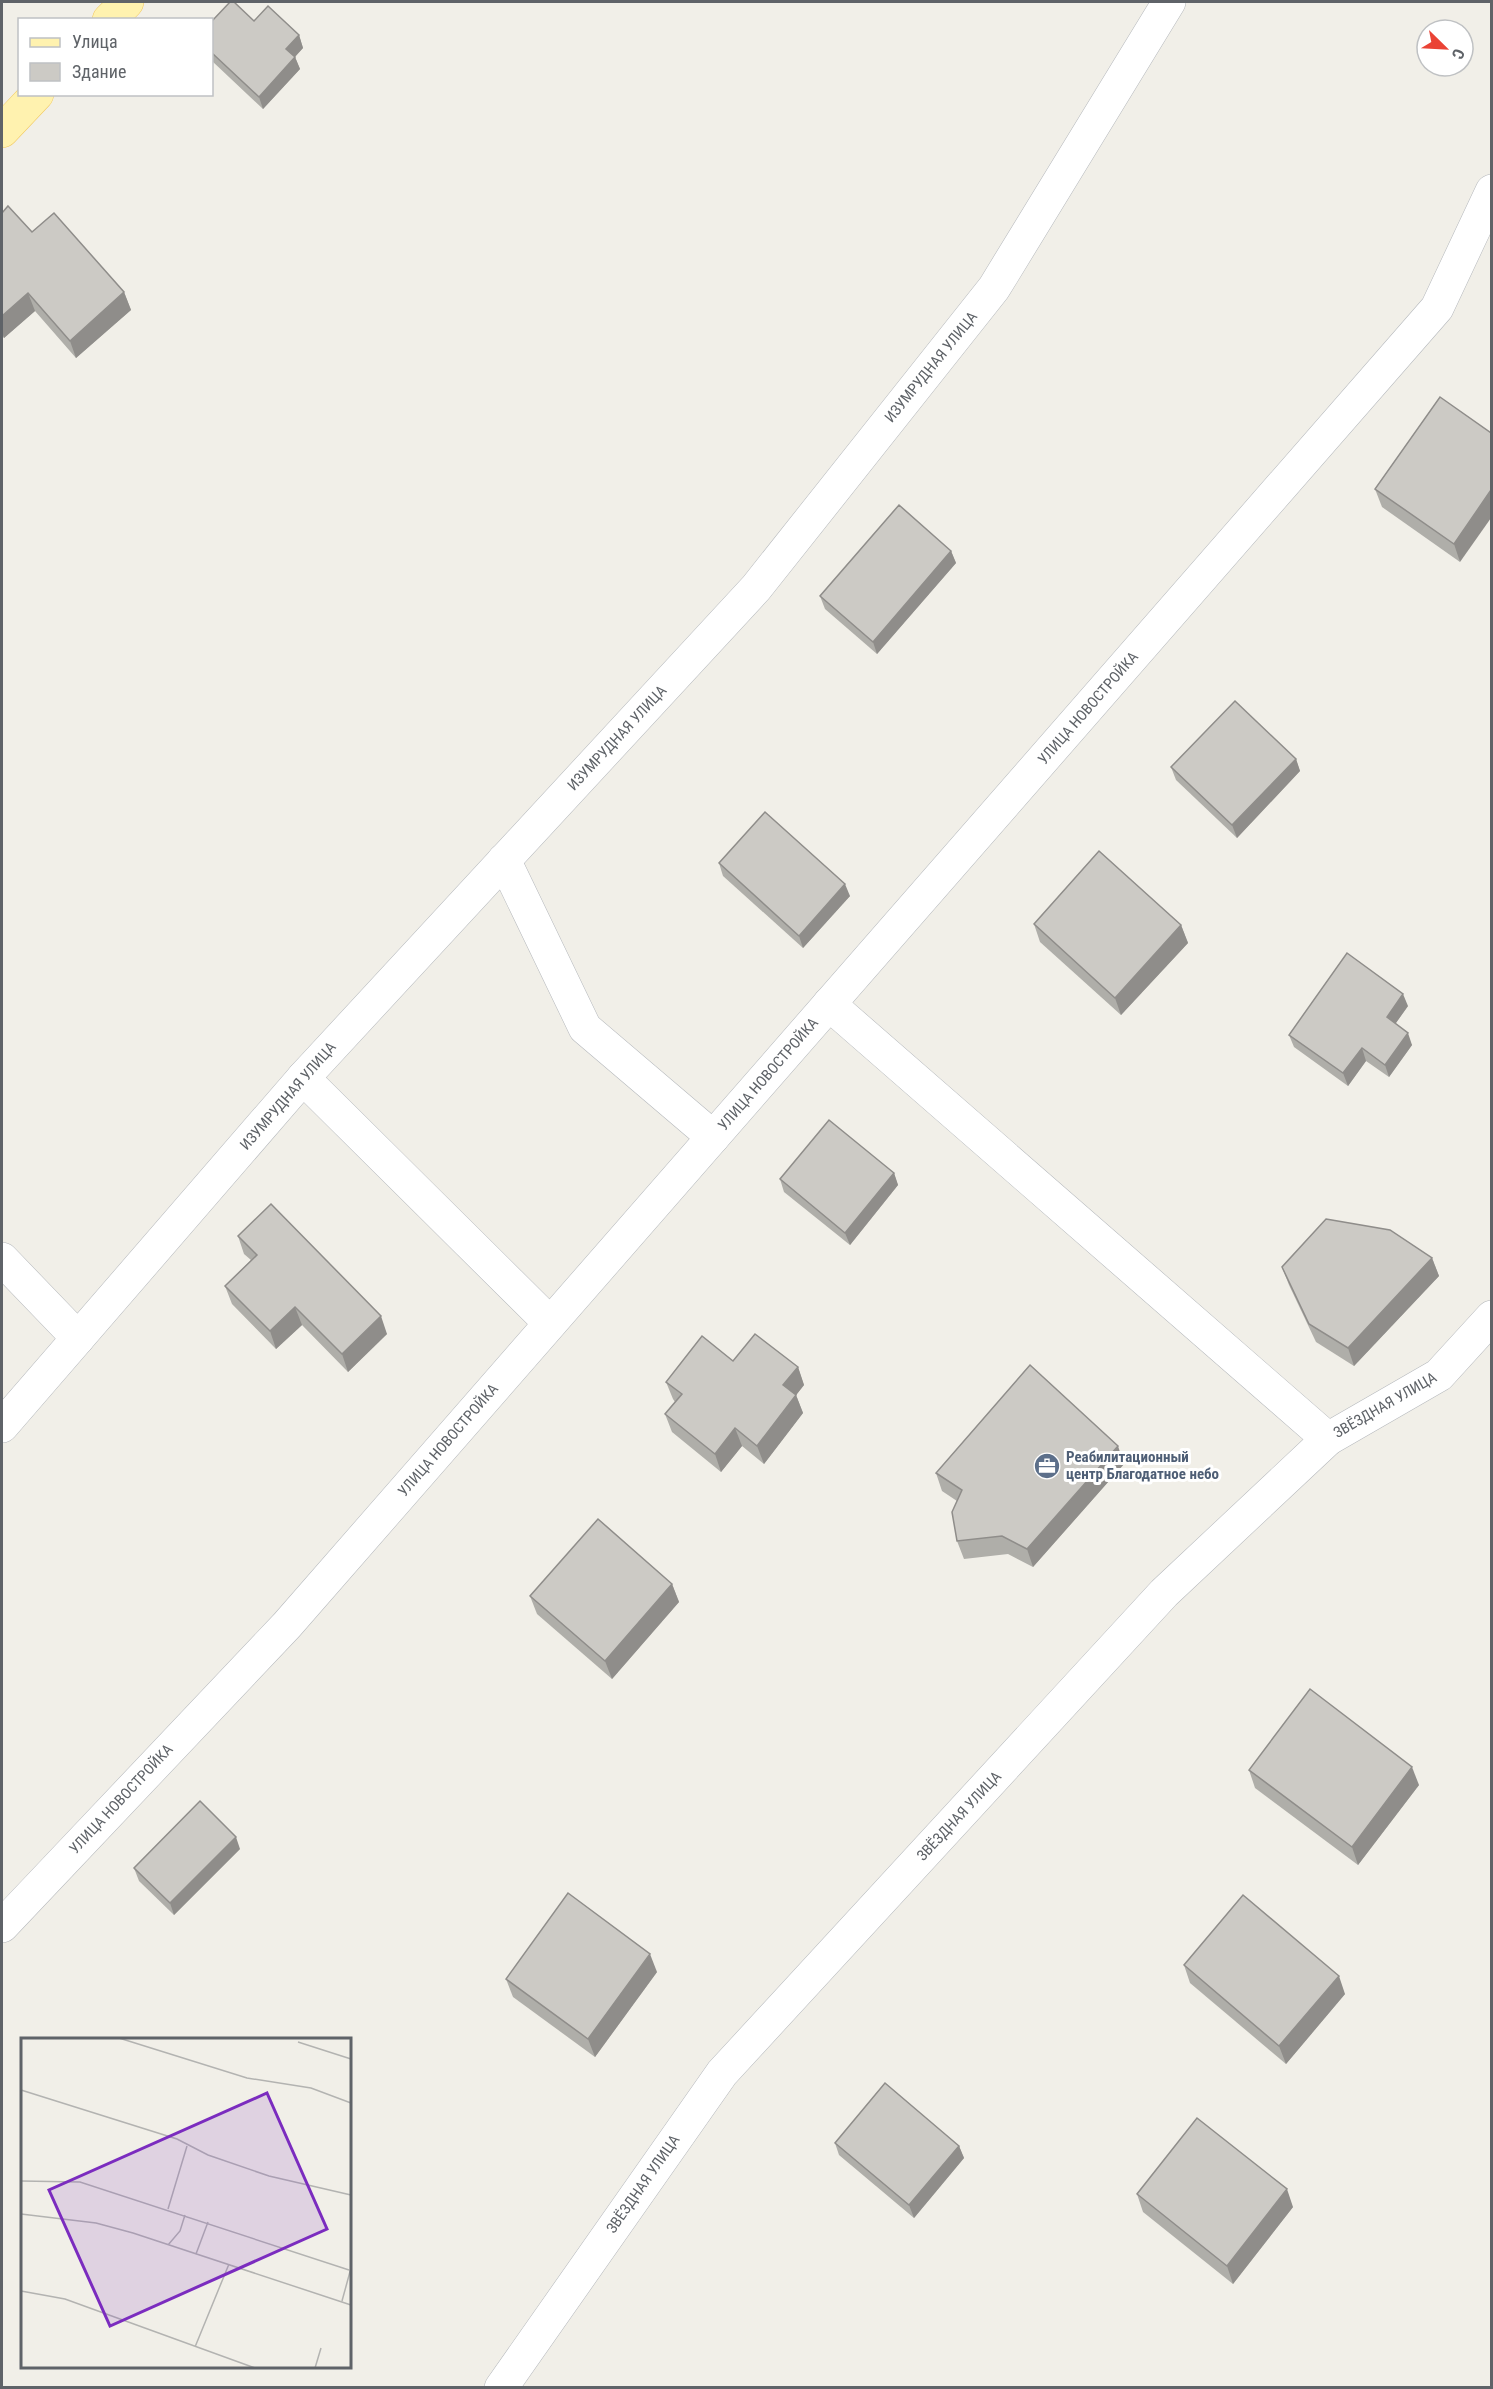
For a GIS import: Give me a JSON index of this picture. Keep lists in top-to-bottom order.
{
  "streets": {
    "street": ["ИЗУМРУДНАЯ УЛИЦА", "УЛИЦА НОВОСТРОЙКА", "ЗВЁЗДНАЯ УЛИЦА"]
  },
  "places": {
    "office": ["Реабилитационный центр Благодатное небо"]
  },
  "legend": ["Улица", "Здание"],
  "north": "bottom right"
}
